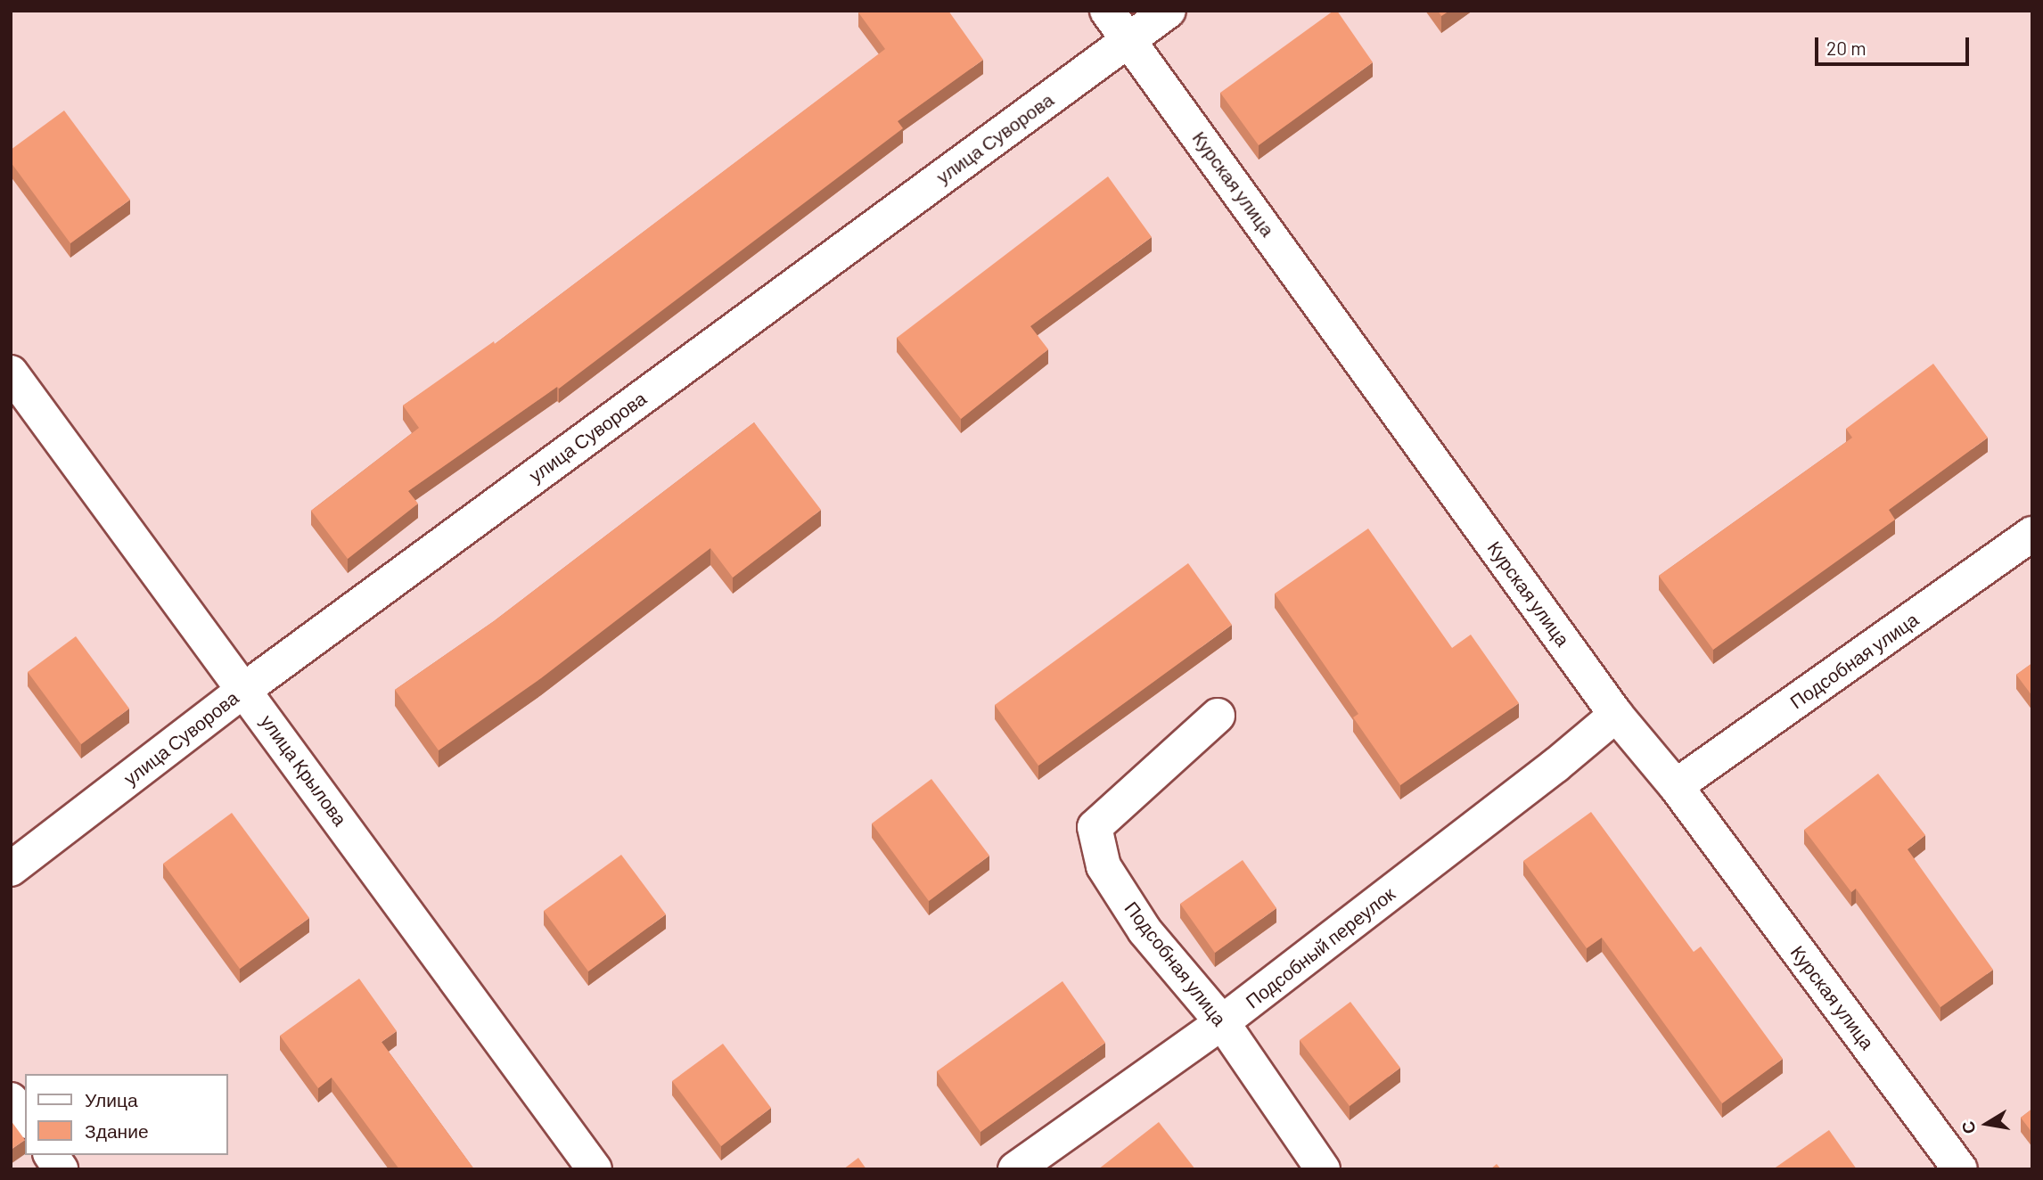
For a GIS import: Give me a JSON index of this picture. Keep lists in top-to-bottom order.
{
  "streets": {
    "street": [
      "улица Суворова",
      "Курская улица",
      "Подсобная улица",
      "улица Крылова",
      "Подсобный переулок"
    ]
  },
  "crossings": [
    ["улица Суворова", "Курская улица"],
    ["улица Суворова", "улица Крылова"],
    ["Курская улица", "Подсобная улица"],
    ["Курская улица", "Подсобный переулок"],
    ["Подсобная улица", "Подсобный переулок"]
  ],
  "legend": ["Улица", "Здание"],
  "scale_bar": "20 m",
  "north": "left"
}
